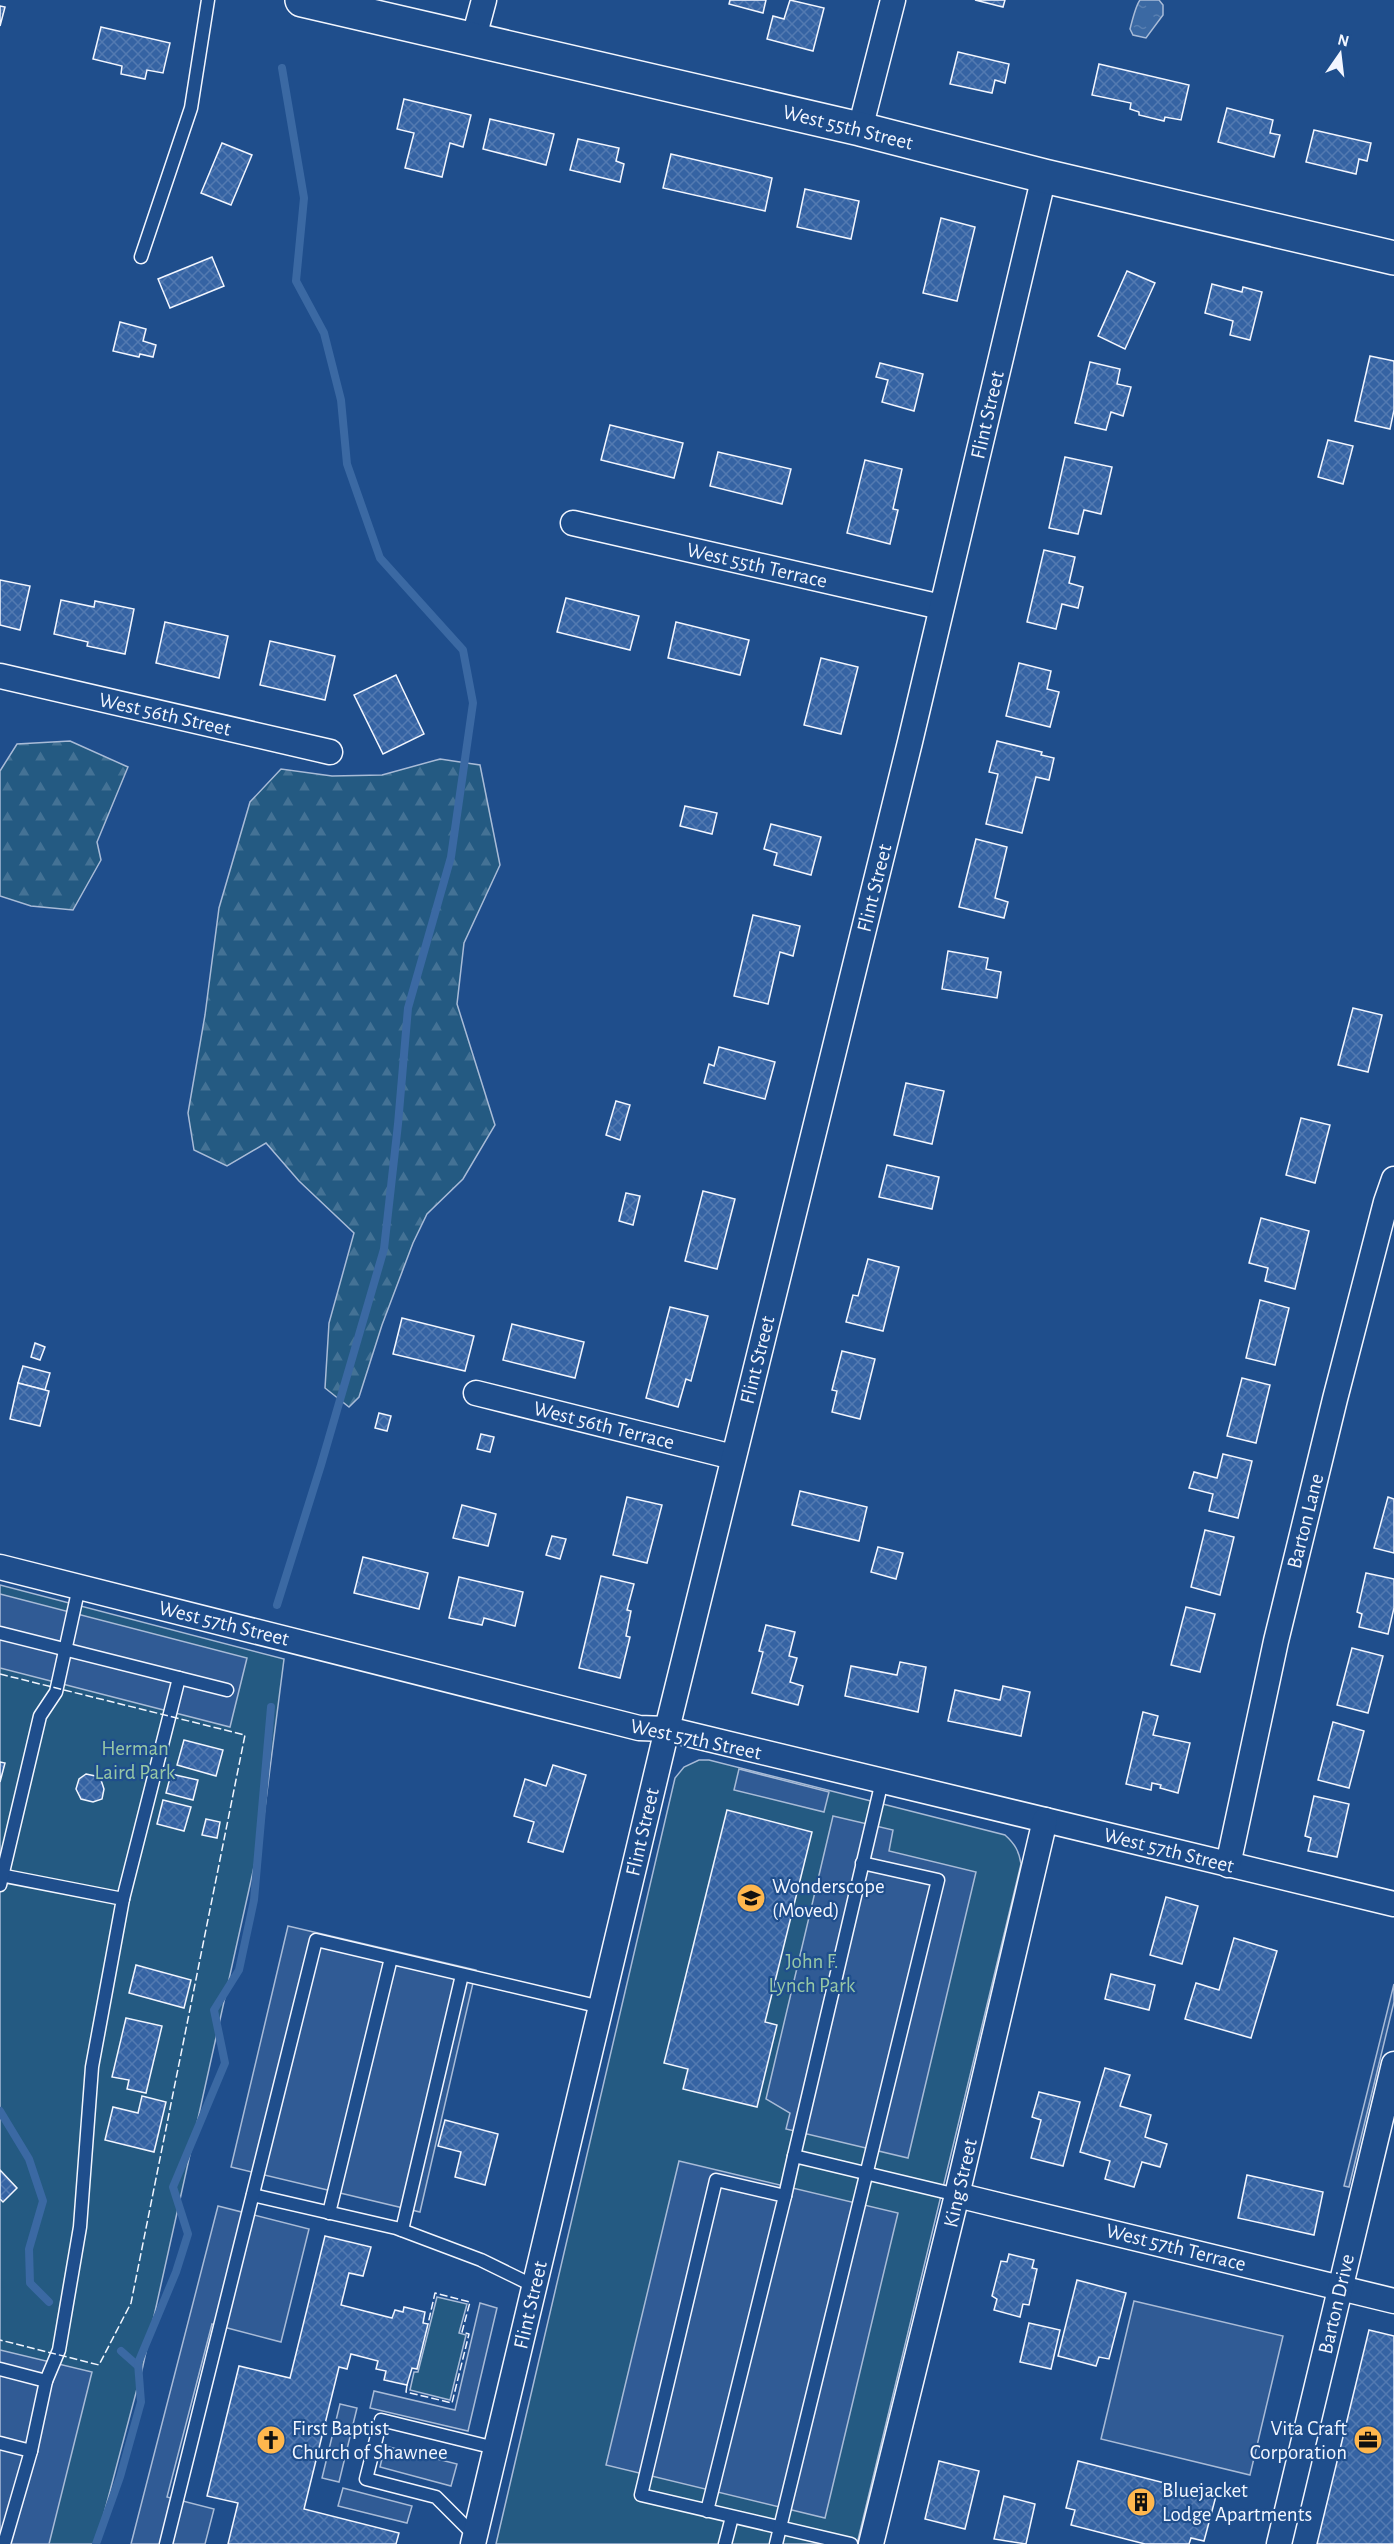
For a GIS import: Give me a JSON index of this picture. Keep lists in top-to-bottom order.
{
  "streets": {
    "street": [
      "West 55th Street",
      "Flint Street",
      "West 55th Terrace",
      "West 56th Street",
      "West 56th Terrace",
      "Barton Lane",
      "West 57th Street",
      "King Street",
      "West 57th Terrace",
      "Barton Drive"
    ]
  },
  "crossings": [
    ["West 55th Street", "Flint Street"],
    ["Flint Street", "West 55th Terrace"],
    ["Flint Street", "West 56th Terrace"],
    ["Flint Street", "West 57th Street"],
    ["Barton Lane", "West 57th Street"],
    ["West 57th Street", "King Street"],
    ["King Street", "West 57th Terrace"],
    ["West 57th Terrace", "Barton Drive"]
  ],
  "parks": ["Herman Laird Park", "John F. Lynch Park"],
  "places": {
    "school or university": ["Wonderscope (Moved)"],
    "church": ["First Baptist Church of Shawnee"],
    "office": ["Vita Craft Corporation"],
    "building": ["Bluejacket Lodge Apartments"]
  },
  "north": "top"
}
